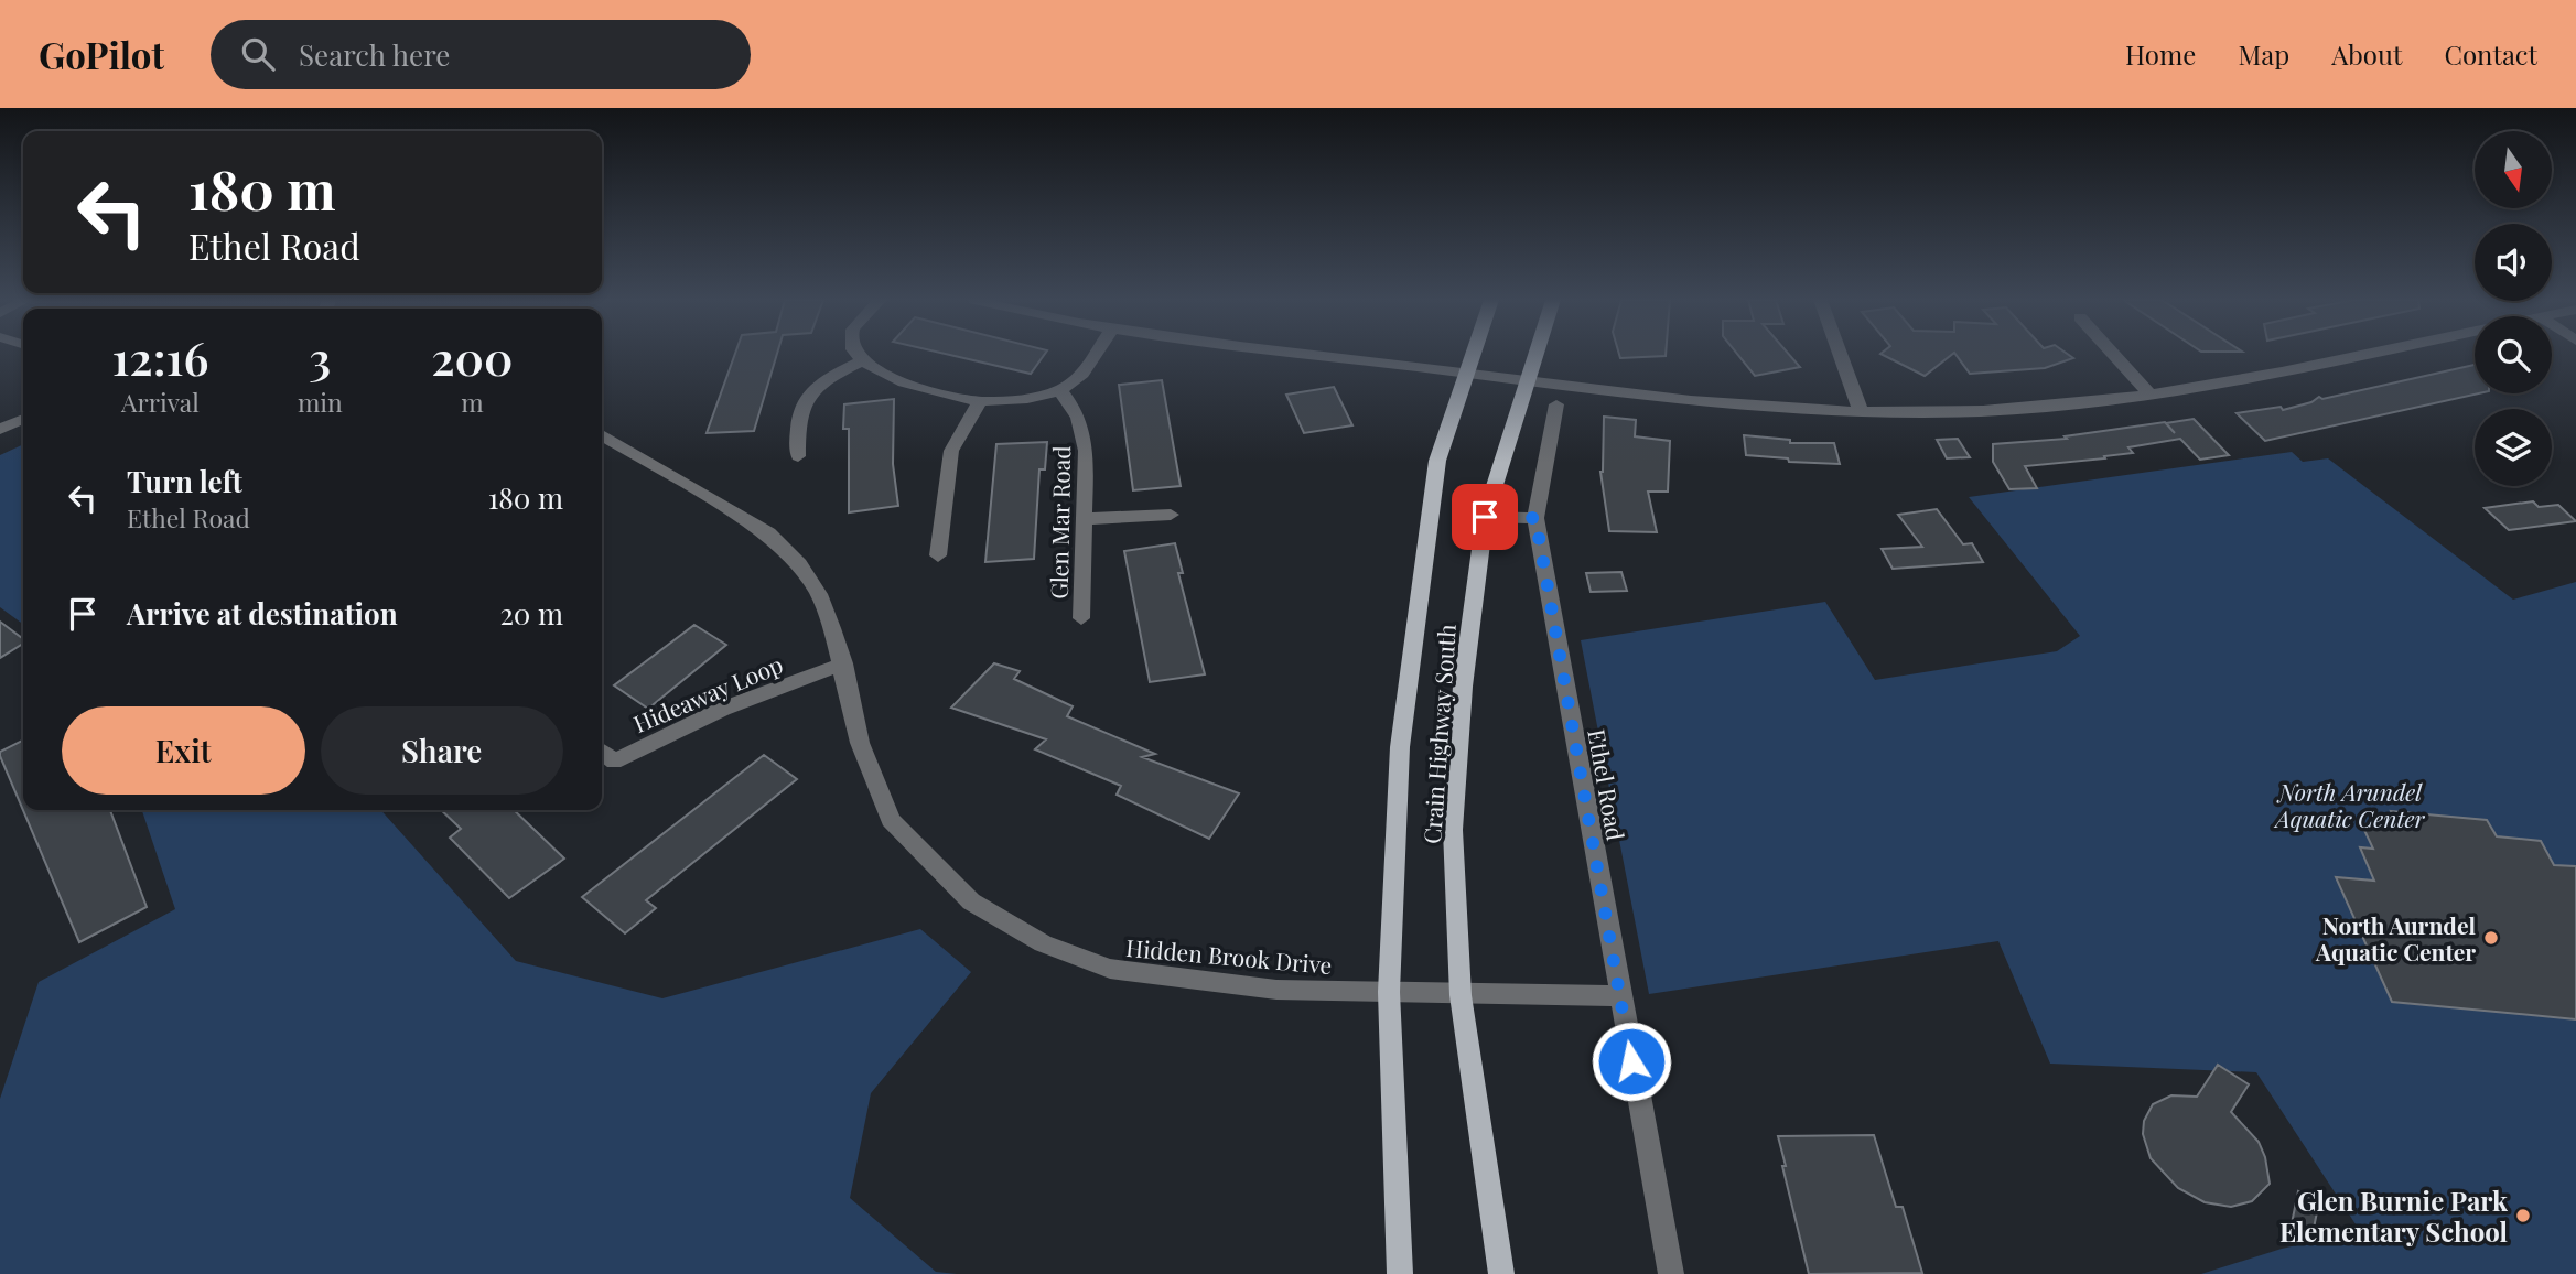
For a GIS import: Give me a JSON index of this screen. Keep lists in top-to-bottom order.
{
  "streets": {
    "main road": ["Crain Highway South"],
    "street": [
      "Glen Mar Road",
      "Hideaway Loop",
      "Ethel Road",
      "Hidden Brook Drive"
    ]
  },
  "crossings": [
    ["Hideaway Loop", "Hidden Brook Drive"],
    ["Crain Highway South", "Hidden Brook Drive"],
    ["Ethel Road", "Hidden Brook Drive"]
  ],
  "parks": ["North Arundel Aquatic Center"],
  "places": ["North Aurndel Aquatic Center", "Glen Burnie Park Elementary School"],
  "north": "bottom",
  "page": {
    "header": "GoPilot",
    "search": "Search here",
    "nav": [
      "Home",
      "Map",
      "About",
      "Contact"
    ],
    "turn": ["180 m", "Ethel Road"],
    "eta": [
      "12:16",
      "Arrival",
      "3",
      "min",
      "200",
      "m"
    ],
    "list": [
      {
        "name": "Turn left",
        "note": "Ethel Road",
        "value": "180 m"
      },
      {
        "name": "Arrive at destination",
        "value": "20 m"
      }
    ],
    "buttons": ["Exit", "Share"]
  }
}
